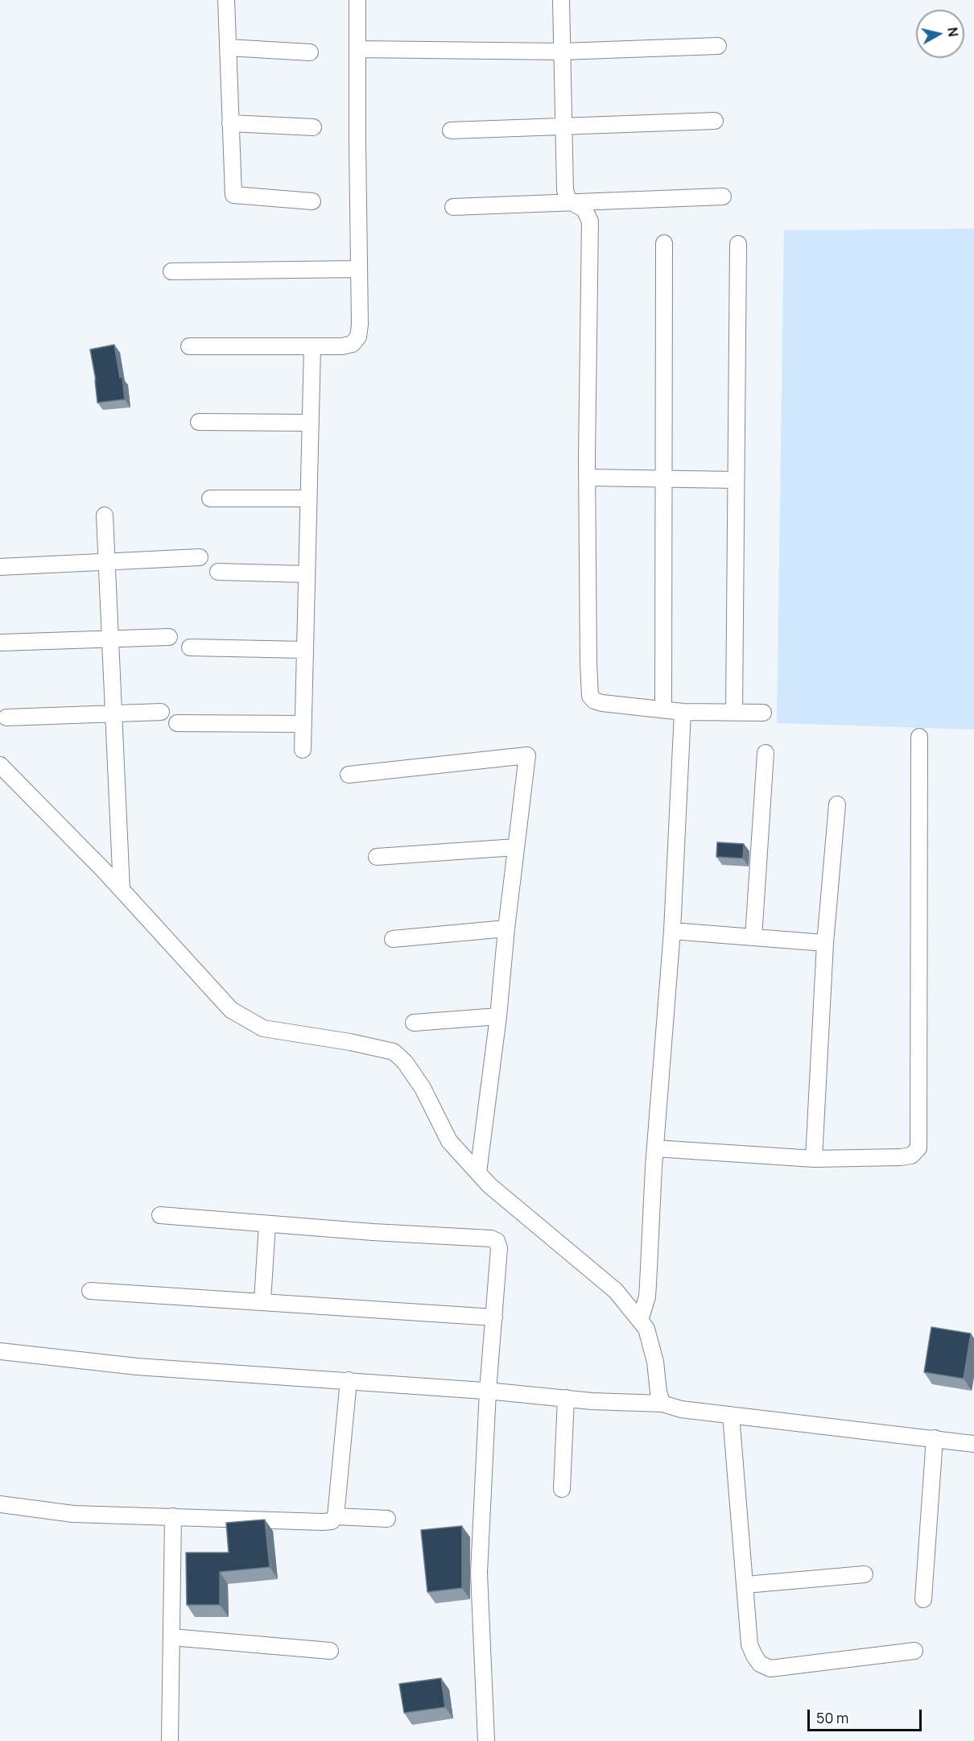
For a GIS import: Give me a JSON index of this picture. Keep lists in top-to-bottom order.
{
  "scale_bar": "50 m",
  "north": "right"
}
